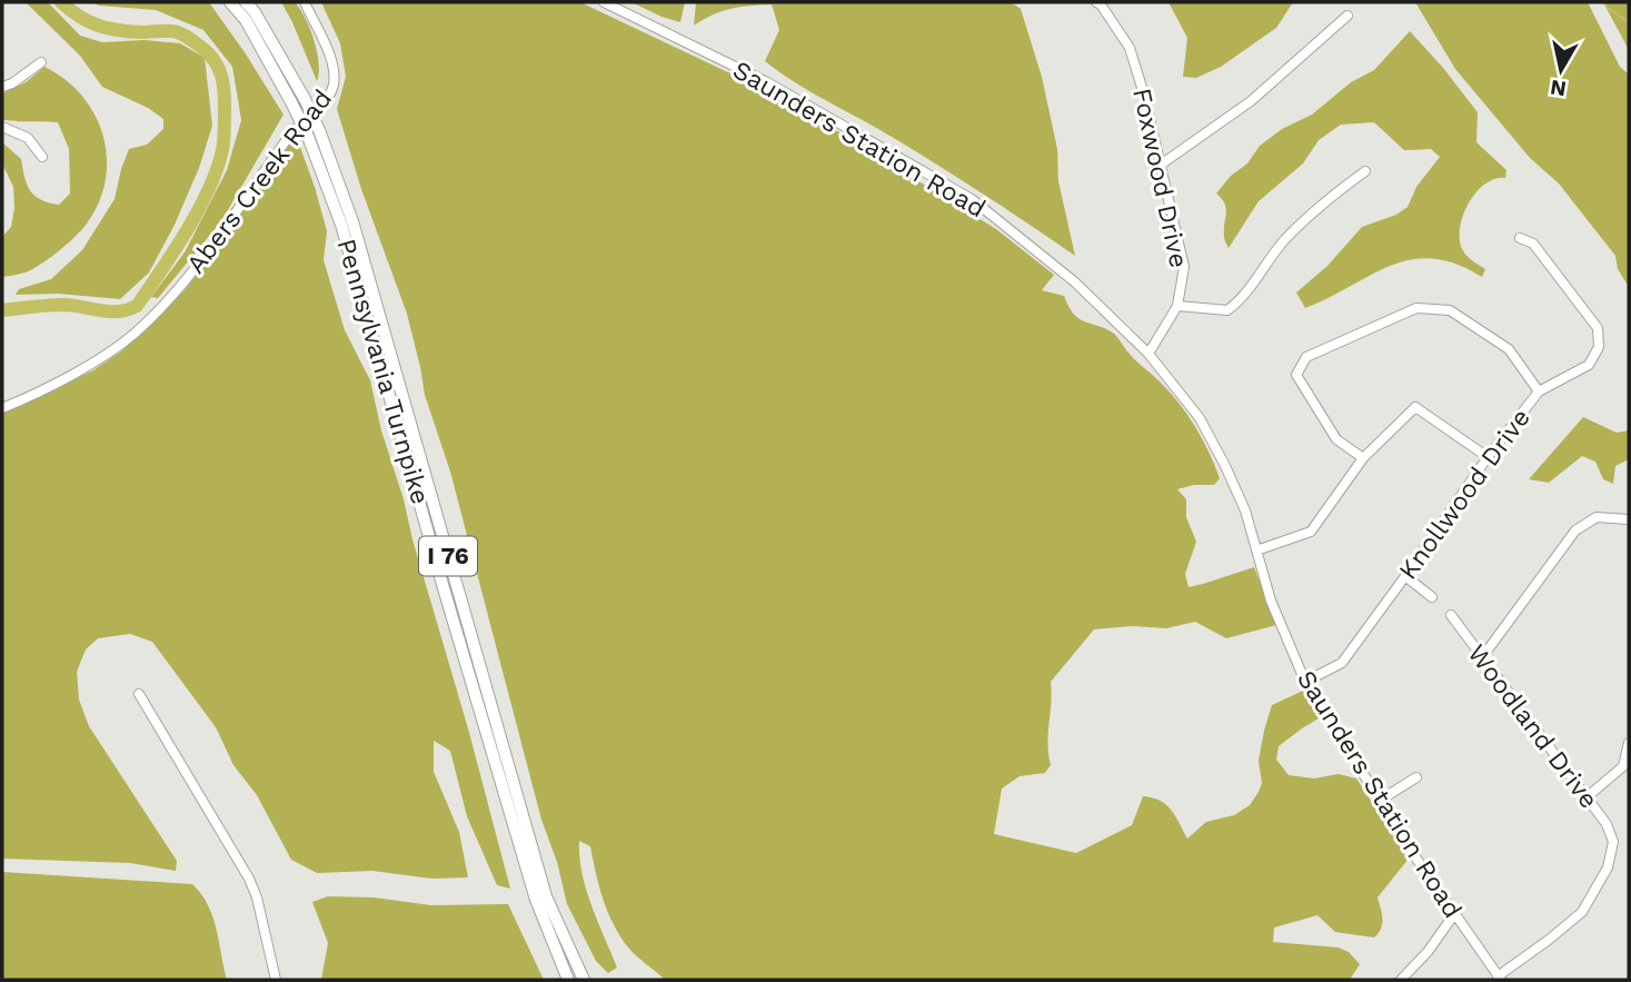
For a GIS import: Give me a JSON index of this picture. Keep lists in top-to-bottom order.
{
  "streets": {
    "highway": ["Pennsylvania Turnpike", "I 76"],
    "street": [
      "Saunders Station Road",
      "Foxwood Drive",
      "Abers Creek Road",
      "Knollwood Drive",
      "Woodland Drive"
    ]
  },
  "crossings": [
    ["Saunders Station Road", "Foxwood Drive"],
    ["Saunders Station Road", "Knollwood Drive"],
    ["Saunders Station Road", "Woodland Drive"]
  ],
  "north": "bottom"
}
